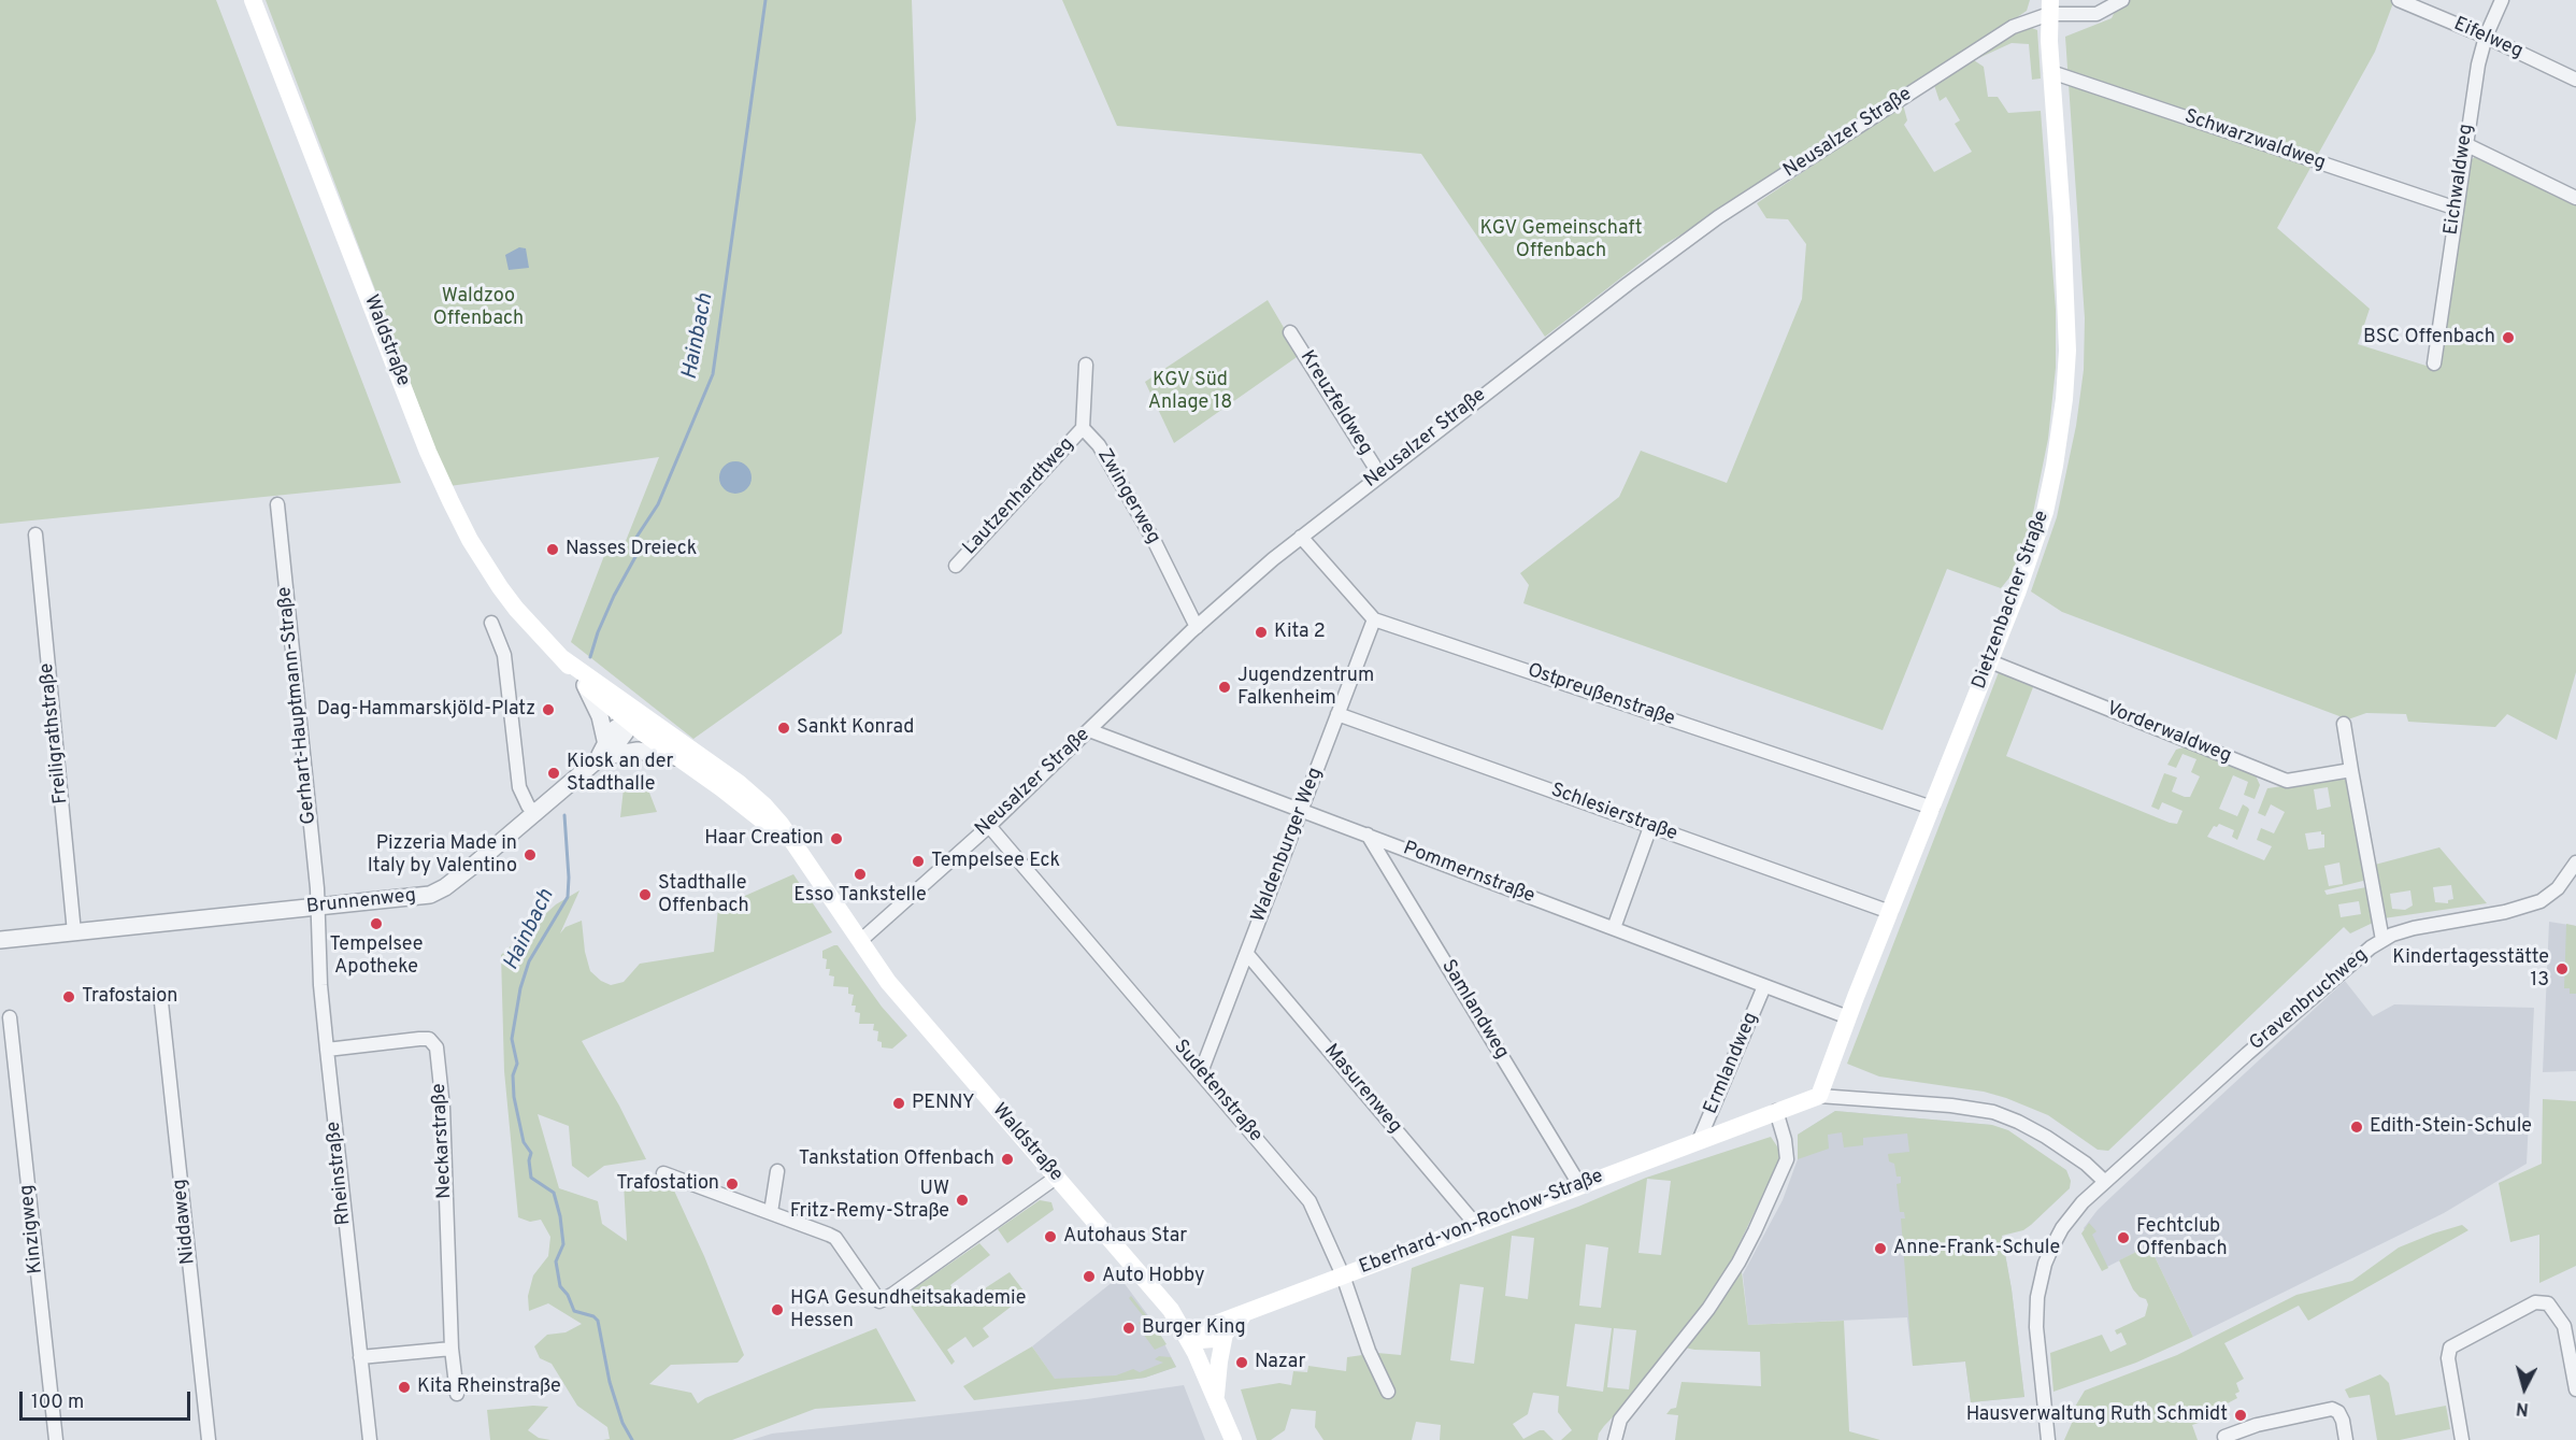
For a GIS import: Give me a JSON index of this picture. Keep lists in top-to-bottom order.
{
  "streets": {
    "main road": ["Waldstraße", "Dietzenbacher Straße", "Eberhard-von-Rochow-Straße"],
    "street": [
      "Eifelweg",
      "Neusalzer Straße",
      "Schwarzwaldweg",
      "Eichwaldweg",
      "Kreuzfeldweg",
      "Lautzenhardtweg",
      "Zwingerweg",
      "Ostpreußenstraße",
      "Gerhart-Hauptmann-Straße",
      "Freiligrathstraße",
      "Vorderwaldweg",
      "Schlesierstraße",
      "Waldenburger Weg",
      "Pommernstraße",
      "Brunnenweg",
      "Gravenbruchweg",
      "Samlandweg",
      "Ermlandweg",
      "Masurenweg",
      "Sudetenstraße",
      "Neckarstraße",
      "Rheinstraße",
      "Niddaweg",
      "Kinzigweg"
    ]
  },
  "crossings": [
    ["Eifelweg", "Eichwaldweg"],
    ["Neusalzer Straße", "Waldstraße"],
    ["Neusalzer Straße", "Kreuzfeldweg"],
    ["Neusalzer Straße", "Zwingerweg"],
    ["Neusalzer Straße", "Dietzenbacher Straße"],
    ["Neusalzer Straße", "Ostpreußenstraße"],
    ["Neusalzer Straße", "Pommernstraße"],
    ["Neusalzer Straße", "Sudetenstraße"],
    ["Schwarzwaldweg", "Eichwaldweg"],
    ["Schwarzwaldweg", "Dietzenbacher Straße"],
    ["Waldstraße", "Eberhard-von-Rochow-Straße"],
    ["Lautzenhardtweg", "Zwingerweg"],
    ["Dietzenbacher Straße", "Ostpreußenstraße"],
    ["Dietzenbacher Straße", "Vorderwaldweg"],
    ["Dietzenbacher Straße", "Schlesierstraße"],
    ["Dietzenbacher Straße", "Pommernstraße"],
    ["Dietzenbacher Straße", "Eberhard-von-Rochow-Straße"],
    ["Ostpreußenstraße", "Waldenburger Weg"],
    ["Gerhart-Hauptmann-Straße", "Brunnenweg"],
    ["Gerhart-Hauptmann-Straße", "Rheinstraße"],
    ["Freiligrathstraße", "Brunnenweg"],
    ["Schlesierstraße", "Waldenburger Weg"],
    ["Waldenburger Weg", "Pommernstraße"],
    ["Waldenburger Weg", "Masurenweg"],
    ["Waldenburger Weg", "Sudetenstraße"],
    ["Pommernstraße", "Samlandweg"],
    ["Pommernstraße", "Ermlandweg"],
    ["Brunnenweg", "Rheinstraße"],
    ["Gravenbruchweg", "Eberhard-von-Rochow-Straße"],
    ["Samlandweg", "Eberhard-von-Rochow-Straße"],
    ["Ermlandweg", "Eberhard-von-Rochow-Straße"],
    ["Masurenweg", "Eberhard-von-Rochow-Straße"],
    ["Sudetenstraße", "Eberhard-von-Rochow-Straße"],
    ["Neckarstraße", "Rheinstraße"]
  ],
  "water": ["Hainbach"],
  "parks": ["KGV Gemeinschaft Offenbach", "Waldzoo Offenbach", "KGV Süd Anlage 18"],
  "places": [
    "BSC Offenbach",
    "Nasses Dreieck",
    "Kita 2",
    "Jugendzentrum Falkenheim",
    "Dag-Hammarskjöld-Platz",
    "Sankt Konrad",
    "Kiosk an der Stadthalle",
    "Haar Creation",
    "Pizzeria Made in Italy by Valentino",
    "Tempelsee Eck",
    "Esso Tankstelle",
    "Stadthalle Offenbach",
    "Tempelsee Apotheke",
    "Kindertagesstätte 13",
    "Trafostaion",
    "PENNY",
    "Edith-Stein-Schule",
    "Tankstation Offenbach",
    "Trafostation",
    "UW Fritz-Remy-Straße",
    "Autohaus Star",
    "Fechtclub Offenbach",
    "Anne-Frank-Schule",
    "Auto Hobby",
    "HGA Gesundheitsakademie Hessen",
    "Burger King",
    "Nazar",
    "Kita Rheinstraße",
    "Hausverwaltung Ruth Schmidt"
  ],
  "scale_bar": "100 m",
  "north": "bottom"
}
